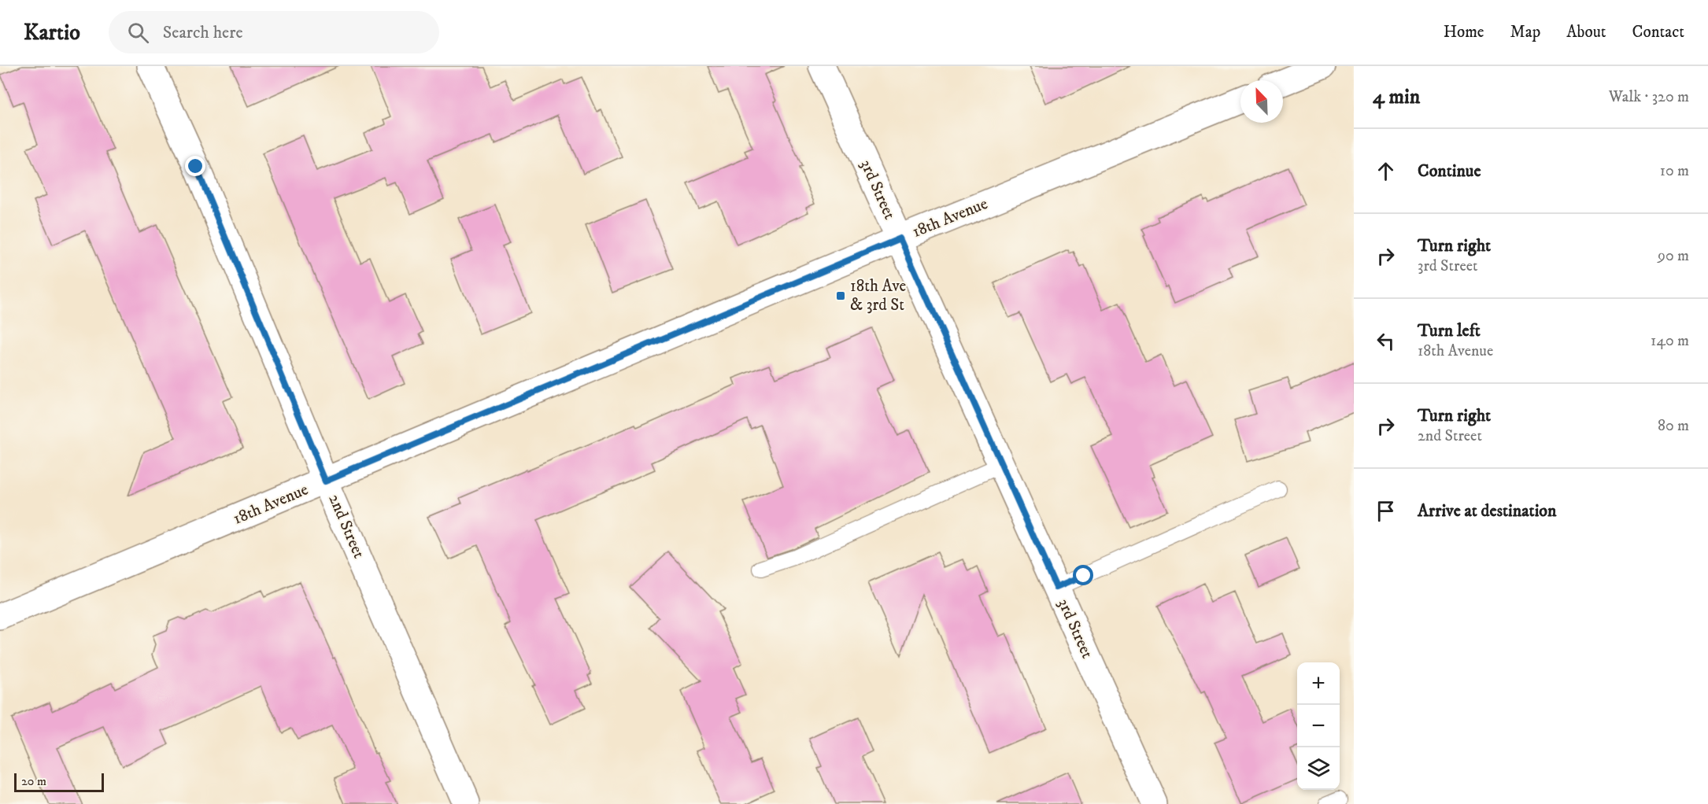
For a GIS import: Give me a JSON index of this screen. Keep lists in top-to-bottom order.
{
  "streets": {
    "street": ["3rd Street", "18th Avenue", "2nd Street"]
  },
  "crossings": [
    ["3rd Street", "18th Avenue"],
    ["18th Avenue", "2nd Street"]
  ],
  "places": {
    "transit": ["18th Ave & 3rd St"]
  },
  "scale_bar": "20 m",
  "north": "top left",
  "page": {
    "header": "Kartio",
    "search": "Search here",
    "nav": [
      "Home",
      "Map",
      "About",
      "Contact"
    ],
    "heading": ["4 min", "Walk · 320 m"],
    "list": [
      ["Continue", "10 m"],
      ["Turn right", "3rd Street", "90 m"],
      ["Turn left", "18th Avenue", "140 m"],
      ["Turn right", "2nd Street", "80 m"],
      "Arrive at destination"
    ],
    "map_buttons": ["+", "−"],
    "scale": "20 m"
  }
}
